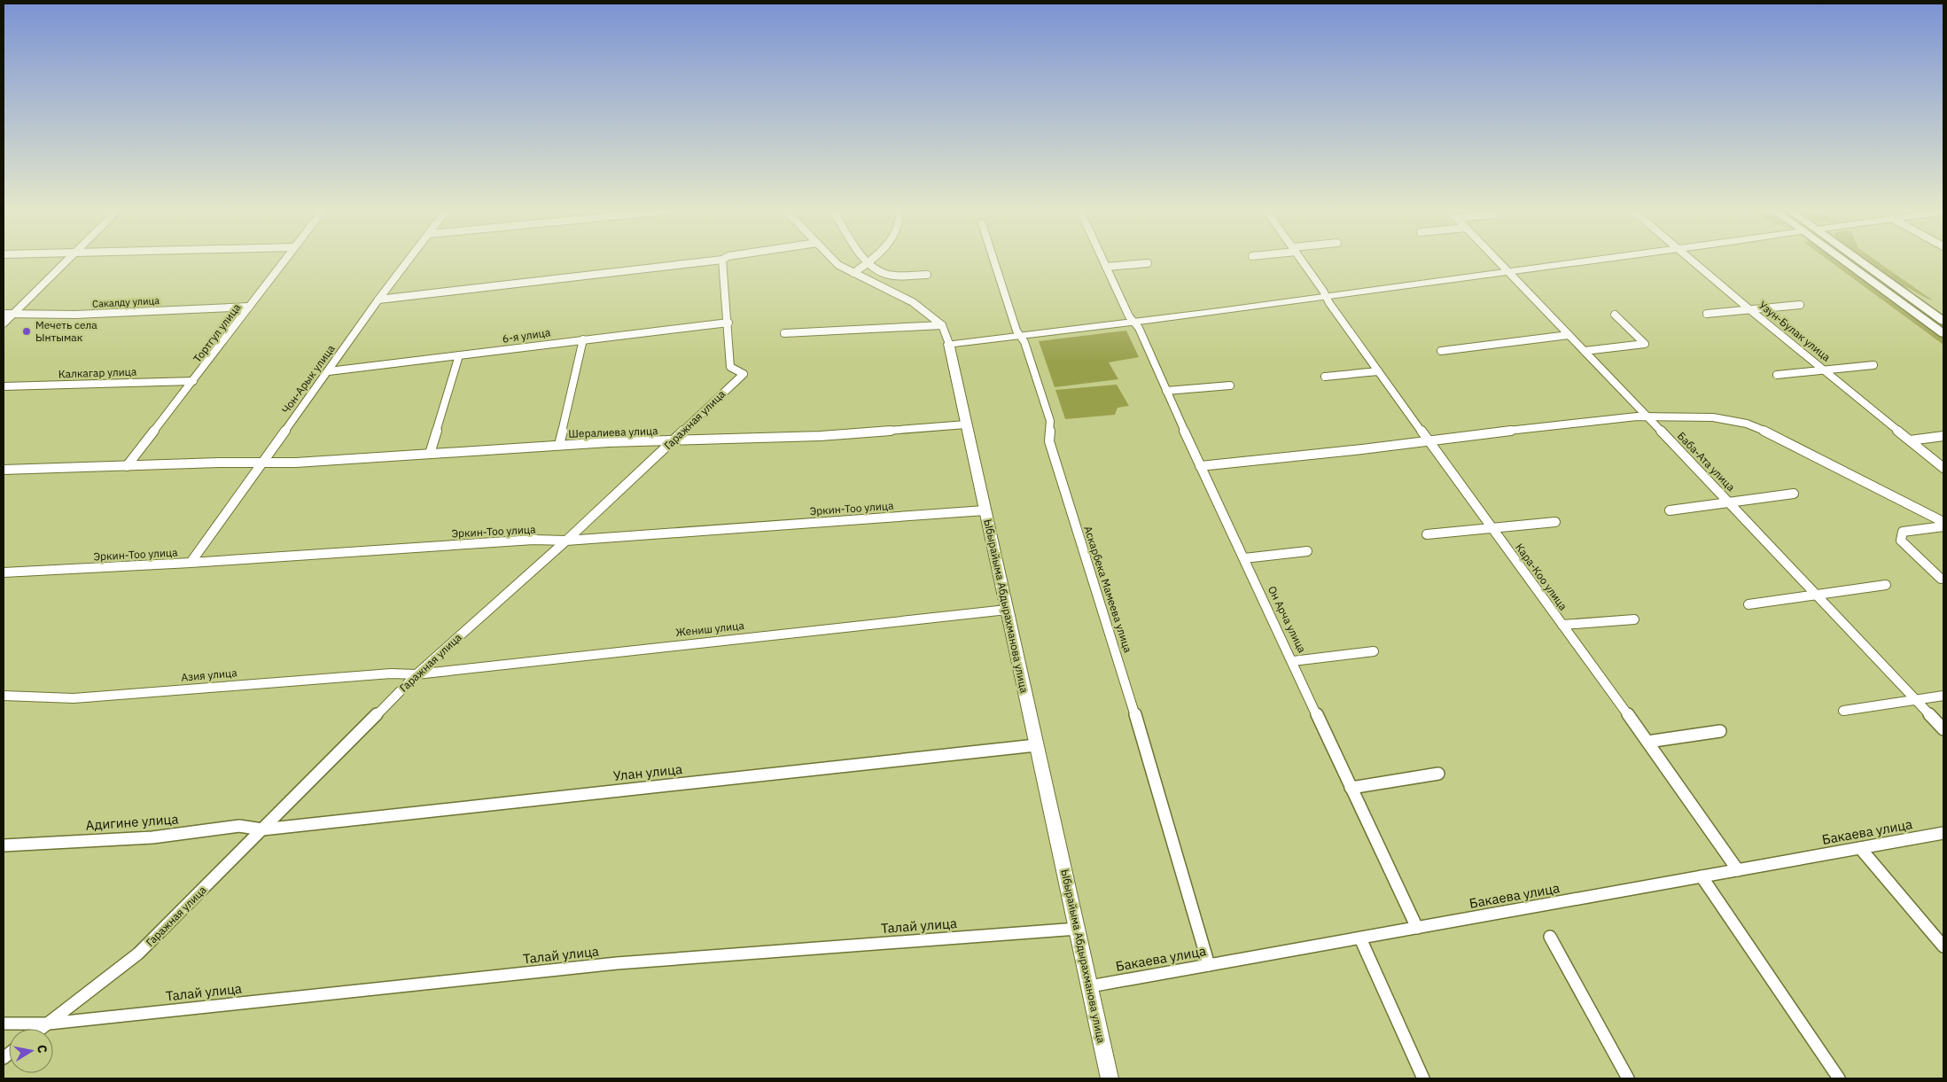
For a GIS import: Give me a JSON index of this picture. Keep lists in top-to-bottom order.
{
  "streets": {
    "street": [
      "Сакалду улица",
      "Узун-Булак улица",
      "Тортгул улица",
      "6-я улица",
      "Калкагар улица",
      "Чон-Арык улица",
      "Гаражная улица",
      "Шералиева улица",
      "Баба-Ата улица",
      "Эркин-Тоо улица",
      "Кара-Коо улица",
      "Аскарбека Мамеева улица",
      "Ыбырайыма Абдырахманова улица",
      "Он Арча улица",
      "Жениш улица",
      "Азия улица",
      "Улан улица",
      "Адигине улица",
      "Бакаева улица",
      "Талай улица"
    ]
  },
  "crossings": [
    ["Сакалду улица", "Тортгул улица"],
    ["Тортгул улица", "Калкагар улица"],
    ["Тортгул улица", "Шералиева улица"],
    ["6-я улица", "Чон-Арык улица"],
    ["6-я улица", "Гаражная улица"],
    ["Чон-Арык улица", "Шералиева улица"],
    ["Чон-Арык улица", "Эркин-Тоо улица"],
    ["Гаражная улица", "Шералиева улица"],
    ["Гаражная улица", "Эркин-Тоо улица"],
    ["Гаражная улица", "Жениш улица"],
    ["Гаражная улица", "Азия улица"],
    ["Гаражная улица", "Улан улица"],
    ["Гаражная улица", "Адигине улица"],
    ["Гаражная улица", "Талай улица"],
    ["Шералиева улица", "Ыбырайыма Абдырахманова улица"],
    ["Эркин-Тоо улица", "Ыбырайыма Абдырахманова улица"],
    ["Кара-Коо улица", "Бакаева улица"],
    ["Аскарбека Мамеева улица", "Бакаева улица"],
    ["Ыбырайыма Абдырахманова улица", "Жениш улица"],
    ["Ыбырайыма Абдырахманова улица", "Улан улица"],
    ["Ыбырайыма Абдырахманова улица", "Бакаева улица"],
    ["Ыбырайыма Абдырахманова улица", "Талай улица"],
    ["Он Арча улица", "Бакаева улица"],
    ["Жениш улица", "Азия улица"],
    ["Улан улица", "Адигине улица"]
  ],
  "places": ["Мечеть села Ынтымак"],
  "north": "right"
}
